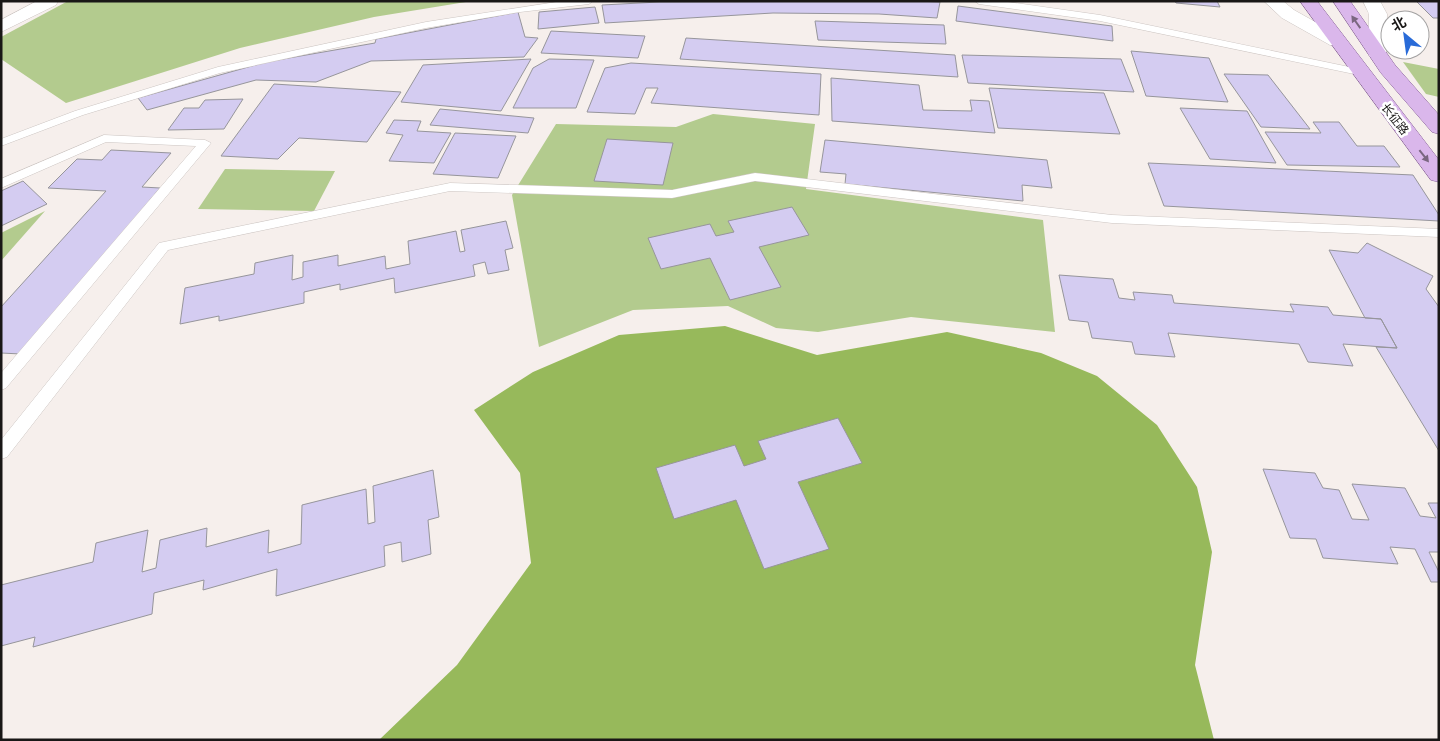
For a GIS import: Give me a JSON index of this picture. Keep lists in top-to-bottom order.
{
  "streets": {
    "main road": ["长征路"]
  },
  "north": "top left"
}
